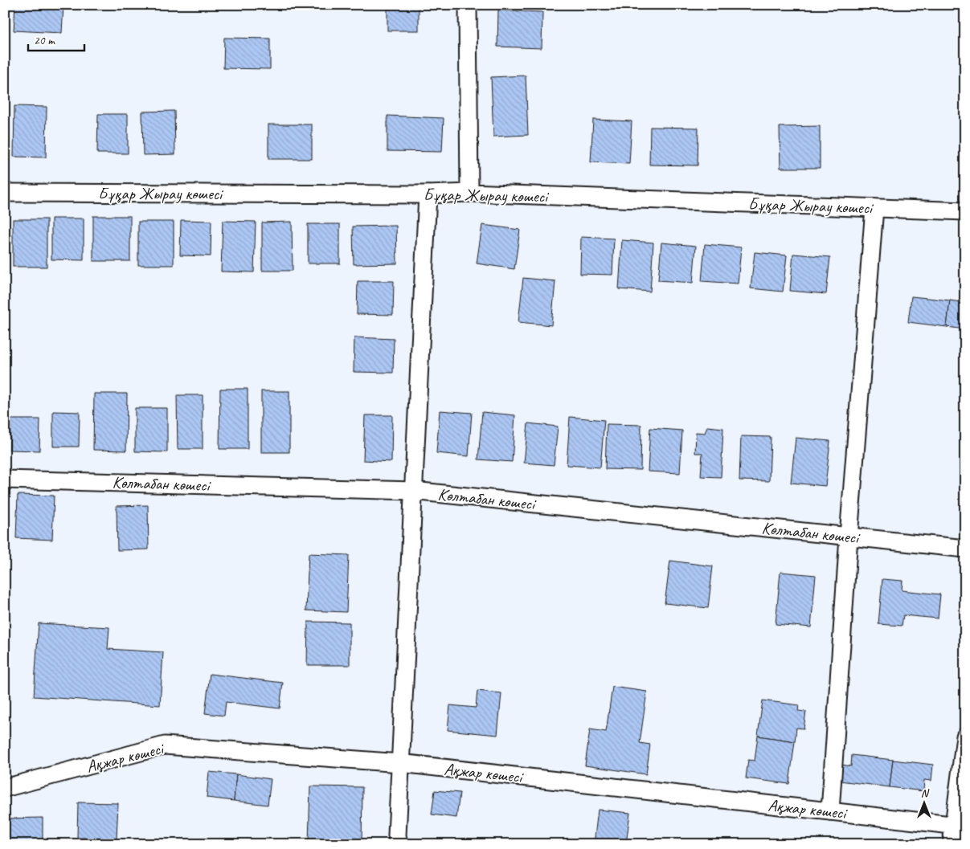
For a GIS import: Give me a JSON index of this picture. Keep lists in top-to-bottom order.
{
  "streets": {
    "street": ["Бұқар Жырау көшесі", "Көлтабан көшесі", "Ақжар көшесі"]
  },
  "scale_bar": "20 m",
  "north": "top"
}
